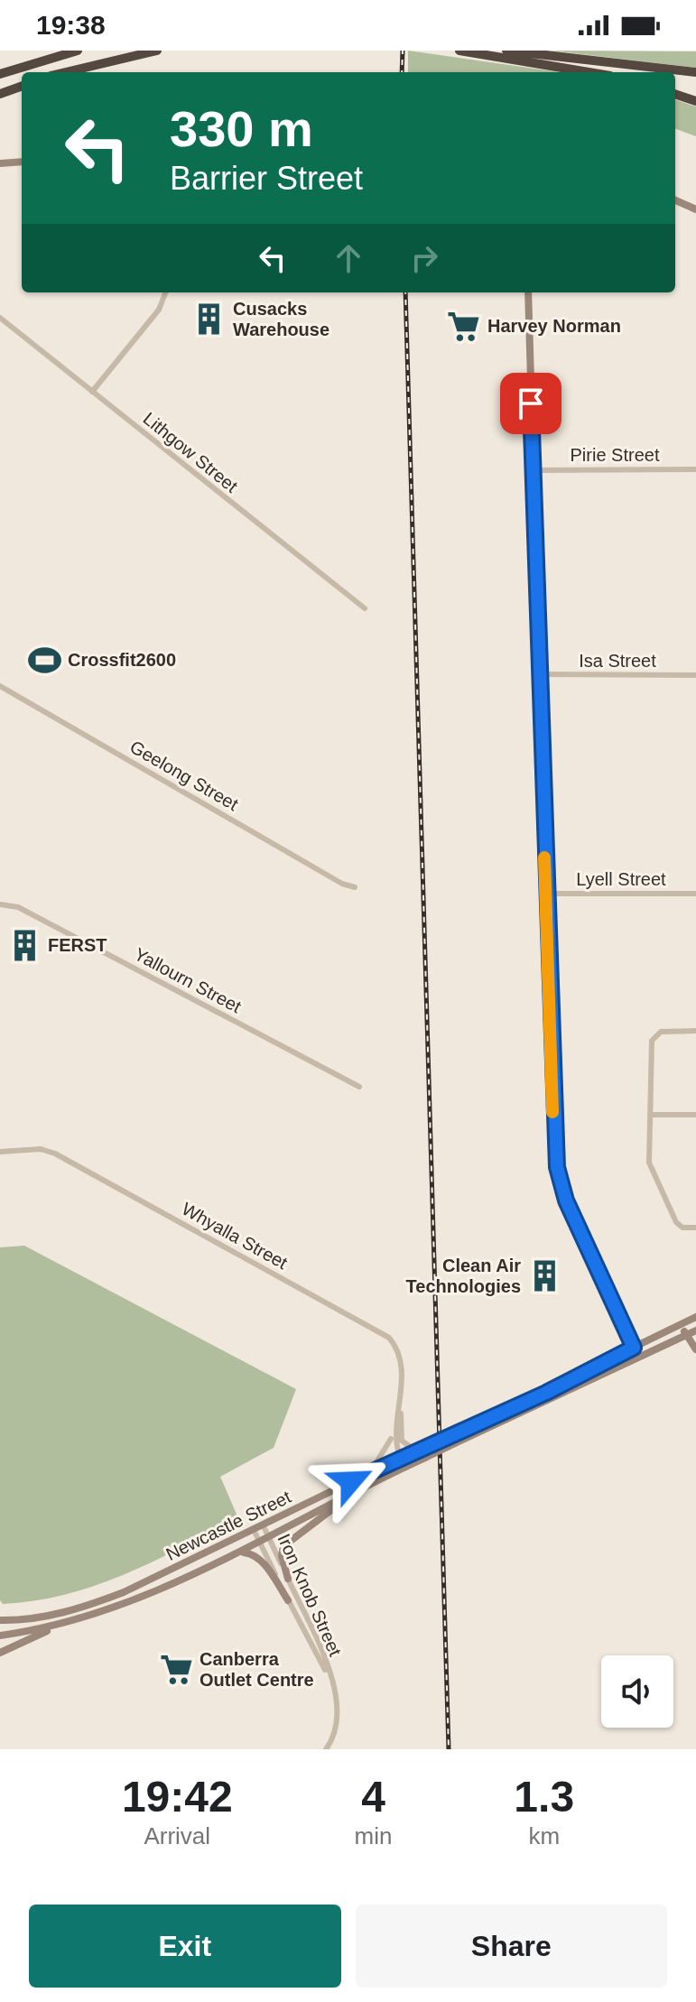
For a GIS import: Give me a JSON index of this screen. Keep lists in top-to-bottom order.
{
  "streets": {
    "main road": ["Whyalla Street", "Newcastle Street"],
    "street": [
      "Lithgow Street",
      "Pirie Street",
      "Isa Street",
      "Geelong Street",
      "Lyell Street",
      "Yallourn Street",
      "Iron Knob Street"
    ]
  },
  "crossings": [
    ["Whyalla Street", "Newcastle Street"],
    ["Newcastle Street", "Iron Knob Street"]
  ],
  "places": {
    "building": ["Cusacks Warehouse", "FERST", "Clean Air Technologies"],
    "supermarket": ["Harvey Norman", "Canberra Outlet Centre"],
    "sports": ["Crossfit2600"]
  },
  "page": {
    "status": "19:38",
    "turn": ["330 m", "Barrier Street"],
    "eta": [
      "19:42",
      "Arrival",
      "4",
      "min",
      "1.3",
      "km"
    ],
    "buttons": ["Exit", "Share"]
  }
}
